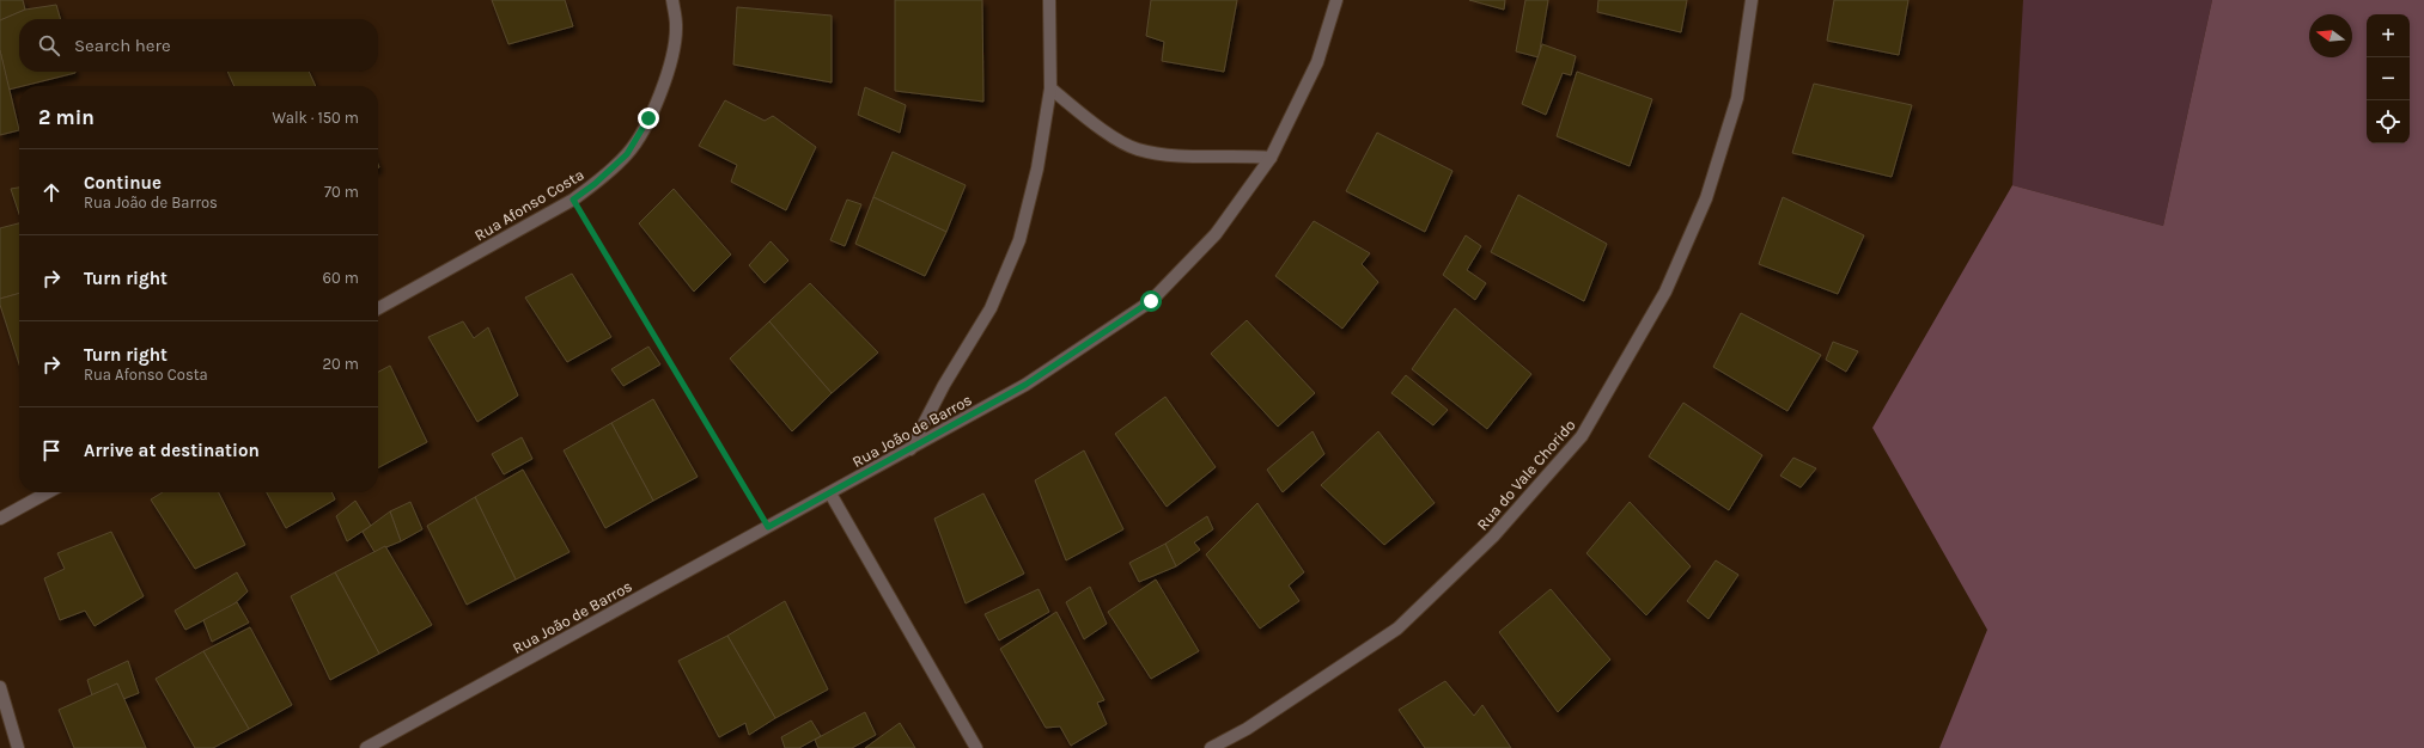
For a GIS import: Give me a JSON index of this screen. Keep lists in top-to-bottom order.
{
  "streets": {
    "street": ["Rua Afonso Costa", "Rua João de Barros", "Rua do Vale Chorido"]
  },
  "north": "left",
  "page": {
    "map_buttons": ["+", "−"],
    "search": "Search here",
    "heading": ["2 min", "Walk · 150 m"],
    "list": [
      ["Continue", "Rua João de Barros", "70 m"],
      ["Turn right", "60 m"],
      ["Turn right", "Rua Afonso Costa", "20 m"],
      "Arrive at destination"
    ]
  }
}
